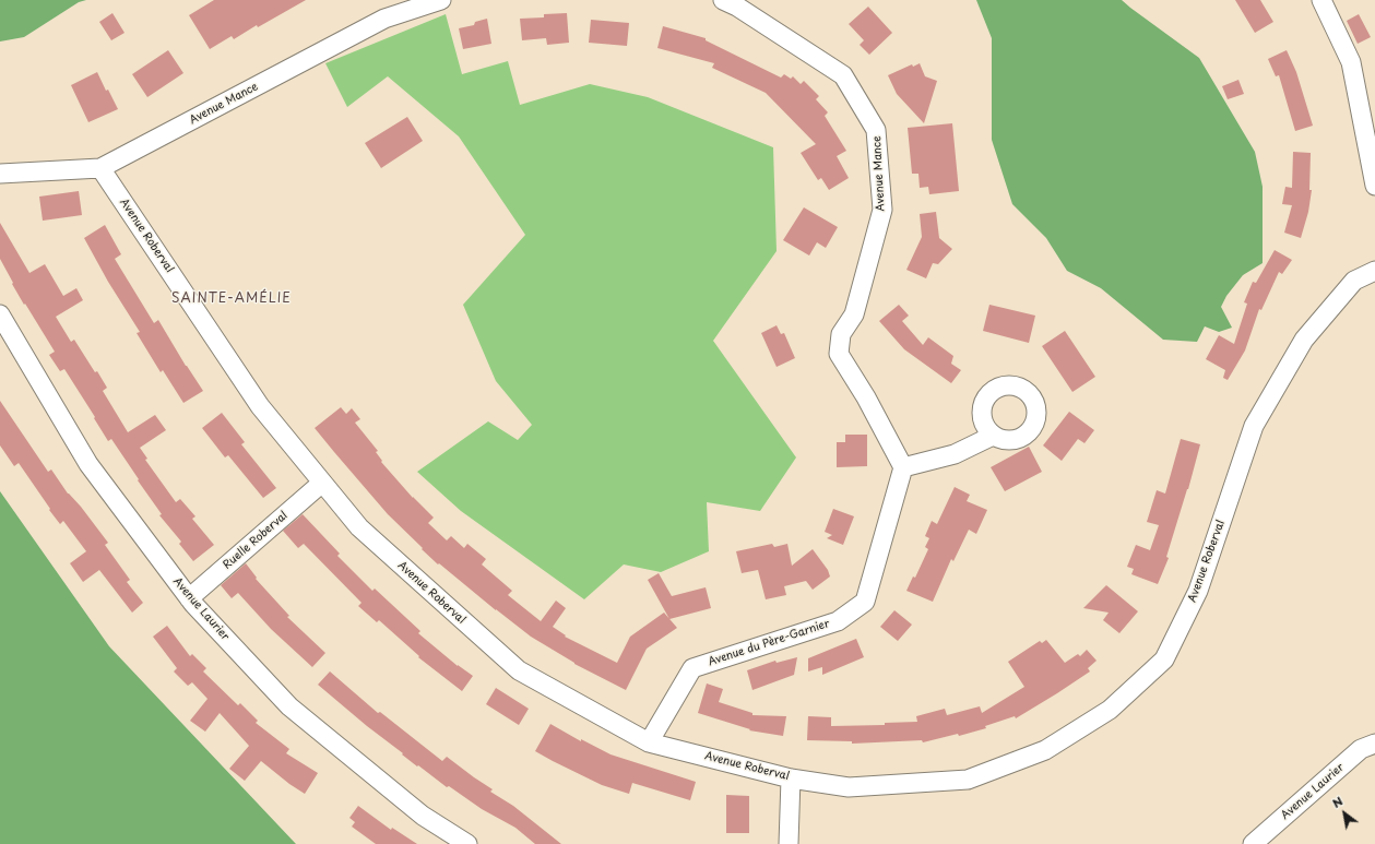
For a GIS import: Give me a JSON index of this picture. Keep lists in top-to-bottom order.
{
  "streets": {
    "street": [
      "Avenue Mance",
      "Avenue Roberval",
      "Ruelle Roberval",
      "Avenue Laurier",
      "Avenue du Père-Garnier"
    ]
  },
  "crossings": [
    ["Avenue Mance", "Avenue Roberval"],
    ["Avenue Mance", "Avenue du Père-Garnier"],
    ["Avenue Roberval", "Ruelle Roberval"],
    ["Avenue Roberval", "Avenue du Père-Garnier"],
    ["Ruelle Roberval", "Avenue Laurier"]
  ],
  "districts": ["SAINTE-AMÉLIE"],
  "north": "top left"
}
